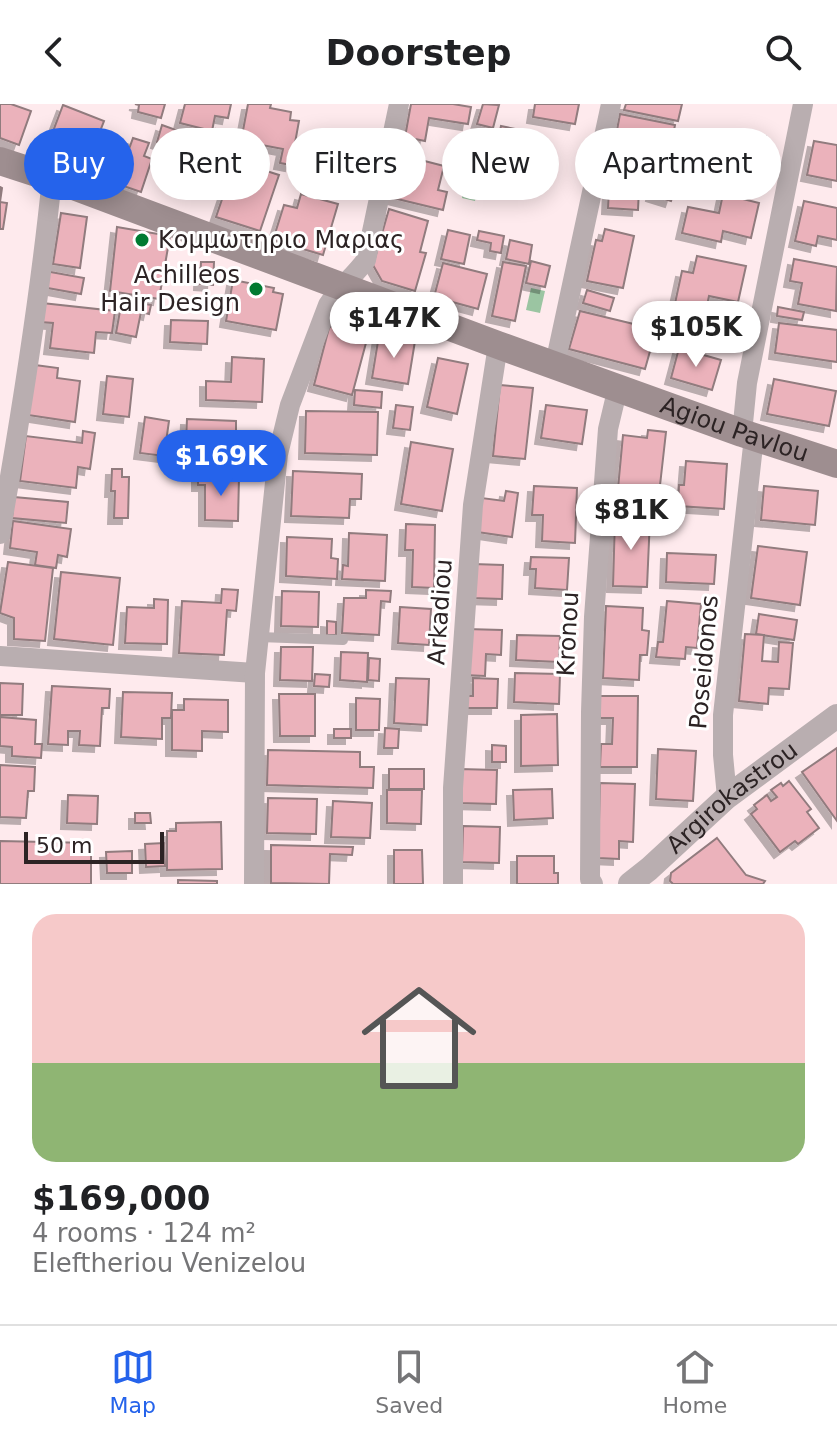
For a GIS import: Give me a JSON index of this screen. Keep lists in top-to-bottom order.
{
  "streets": {
    "main road": ["Agiou Pavlou"],
    "street": [
      "Arkadiou",
      "Kronou",
      "Poseidonos",
      "Argirokastrou"
    ]
  },
  "crossings": [
    ["Agiou Pavlou", "Arkadiou"],
    ["Agiou Pavlou", "Kronou"],
    ["Agiou Pavlou", "Poseidonos"],
    ["Poseidonos", "Argirokastrou"]
  ],
  "places": ["Κομμωτηριο Μαριας", "Achilleos Hair Design"],
  "scale_bar": "50 m",
  "page": {
    "header": "Doorstep",
    "chip": [
      "Buy",
      "Rent",
      "Filters",
      "New",
      "Apartment"
    ],
    "price": [
      "$147K",
      "$105K",
      "$169K",
      "$81K"
    ],
    "scale": "50 m",
    "list": [
      {
        "name": "$169,000",
        "note": "4 rooms · 124 m² · Eleftheriou Venizelou"
      }
    ],
    "tabs": ["Map", "Saved", "Home"]
  }
}
